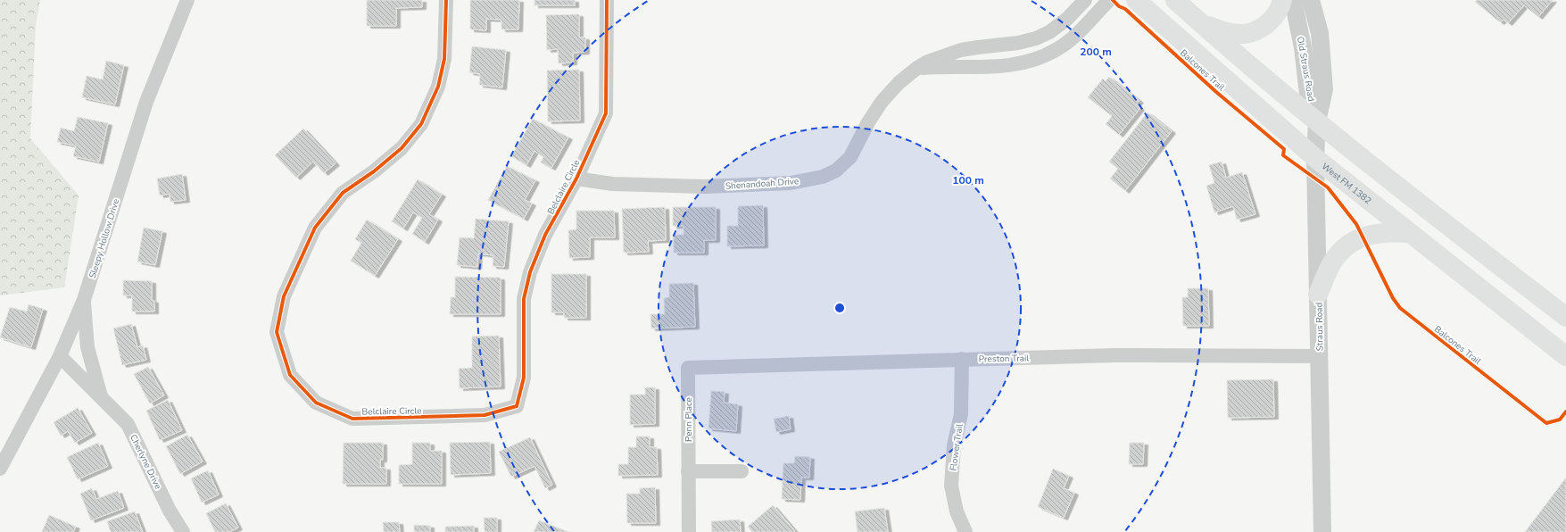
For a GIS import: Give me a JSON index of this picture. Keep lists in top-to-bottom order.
{
  "streets": {
    "main road": ["West FM 1382"],
    "street": [
      "Old Straus Road",
      "Shenandoah Drive",
      "Belclaire Circle",
      "Sleepy Hollow Drive",
      "Straus Road",
      "Preston Trail",
      "Penn Place",
      "Flower Trail",
      "Cherlyne Drive"
    ],
    "cycle path": ["Balcones Trail"]
  },
  "crossings": [
    ["Old Straus Road", "Straus Road"],
    ["Shenandoah Drive", "Belclaire Circle"],
    ["West FM 1382", "Straus Road"],
    ["Sleepy Hollow Drive", "Cherlyne Drive"],
    ["Straus Road", "Preston Trail"],
    ["Preston Trail", "Penn Place"],
    ["Preston Trail", "Flower Trail"]
  ],
  "rings": ["200 m", "100 m"]
}
